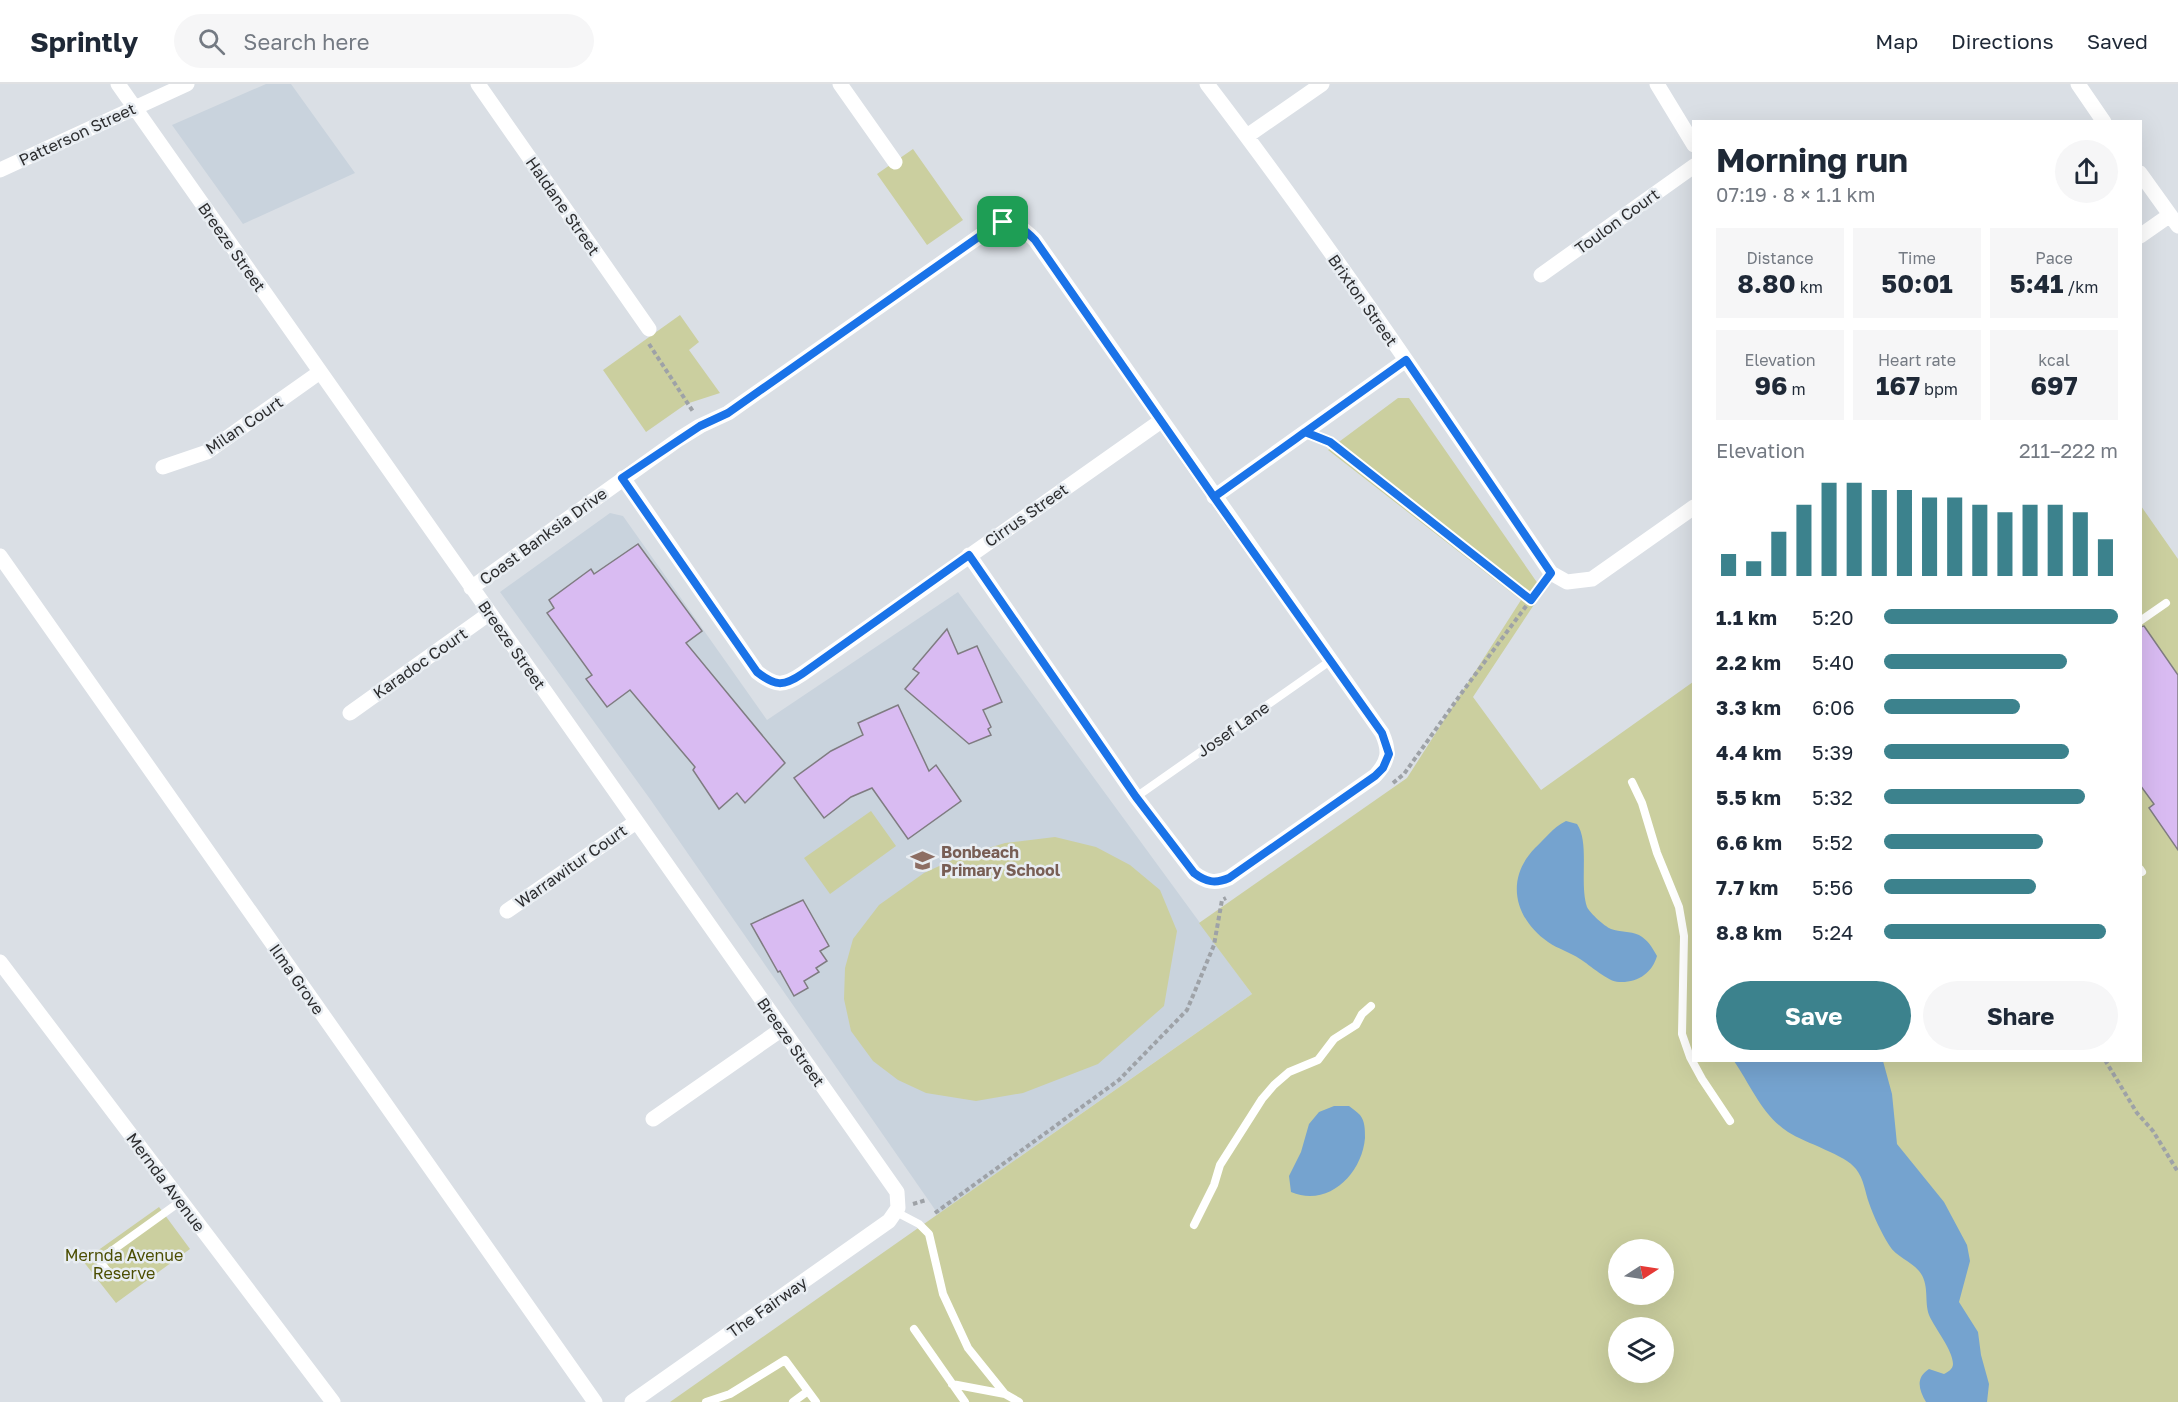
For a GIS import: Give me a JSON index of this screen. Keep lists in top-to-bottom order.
{
  "streets": {
    "street": [
      "Patterson Street",
      "Haldane Street",
      "Toulon Court",
      "Breeze Street",
      "Brixton Street",
      "Milan Court",
      "Cirrus Street",
      "Coast Banksia Drive",
      "Karadoc Court",
      "Warrawitur Court",
      "Ilma Grove",
      "Mernda Avenue",
      "The Fairway"
    ],
    "lane": ["Josef Lane"]
  },
  "crossings": [
    ["Patterson Street", "Breeze Street"],
    ["Breeze Street", "Milan Court"],
    ["Breeze Street", "Coast Banksia Drive"],
    ["Breeze Street", "Karadoc Court"],
    ["Breeze Street", "Warrawitur Court"],
    ["Breeze Street", "The Fairway"],
    ["Cirrus Street", "Coast Banksia Drive"],
    ["Coast Banksia Drive", "Josef Lane"]
  ],
  "parks": ["Mernda Avenue Reserve"],
  "places": {
    "school or university": ["Bonbeach Primary School"]
  },
  "north": "right",
  "page": {
    "header": "Sprintly",
    "search": "Search here",
    "nav": ["Map", "Directions", "Saved"],
    "heading": ["Morning run", "07:19 · 8 × 1.1 km"],
    "stats": [
      ["Distance", "8.80 km"],
      ["Time", "50:01"],
      ["Pace", "5:41 /km"],
      ["Elevation", "96 m"],
      ["Heart rate", "167 bpm"],
      ["kcal", "697"]
    ],
    "chart": ["Elevation", "211–222 m"],
    "list": [
      {
        "name": "1.1 km",
        "note": "5:20"
      },
      {
        "name": "2.2 km",
        "note": "5:40"
      },
      {
        "name": "3.3 km",
        "note": "6:06"
      },
      {
        "name": "4.4 km",
        "note": "5:39"
      },
      {
        "name": "5.5 km",
        "note": "5:32"
      },
      {
        "name": "6.6 km",
        "note": "5:52"
      },
      {
        "name": "7.7 km",
        "note": "5:56"
      },
      {
        "name": "8.8 km",
        "note": "5:24"
      }
    ],
    "buttons": ["Save", "Share"]
  }
}
